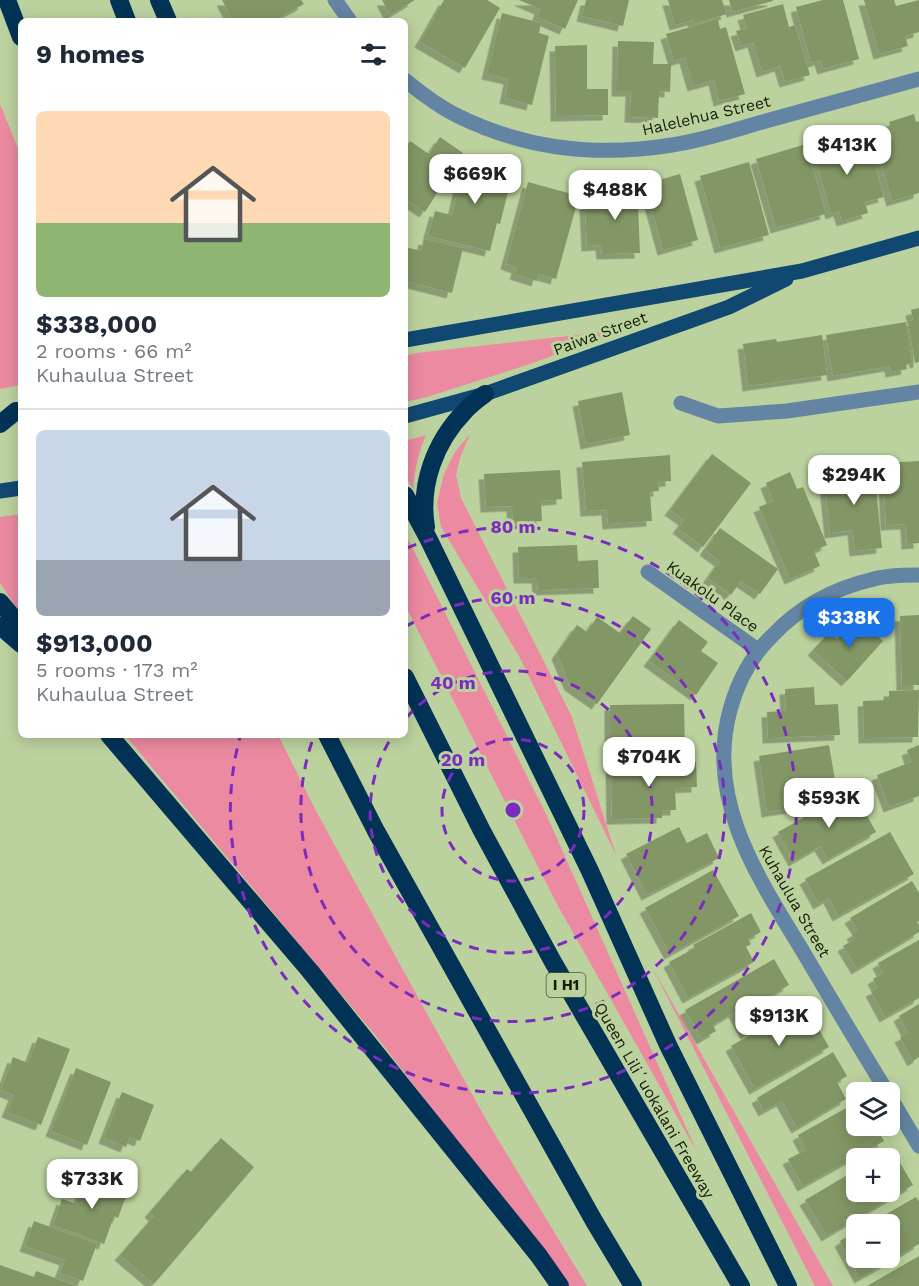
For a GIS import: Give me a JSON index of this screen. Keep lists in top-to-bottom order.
{
  "streets": {
    "highway": ["I H1", "Queen Liliʻuokalani Freeway"],
    "main road": ["Paiwa Street"],
    "street": ["Halelehua Street", "Kuakolu Place", "Kuhaulua Street"]
  },
  "crossings": [
    ["Kuakolu Place", "Kuhaulua Street"]
  ],
  "page": {
    "heading": "9 homes",
    "list": [
      {
        "name": "$338,000",
        "note": "2 rooms · 66 m² · Kuhaulua Street"
      },
      {
        "name": "$913,000",
        "note": "5 rooms · 173 m² · Kuhaulua Street"
      }
    ],
    "price": [
      "$413K",
      "$669K",
      "$488K",
      "$294K",
      "$338K",
      "$704K",
      "$593K",
      "$913K",
      "$733K"
    ],
    "map_buttons": ["+", "−"]
  },
  "rings": [
    "80 m",
    "60 m",
    "40 m",
    "20 m"
  ]
}
